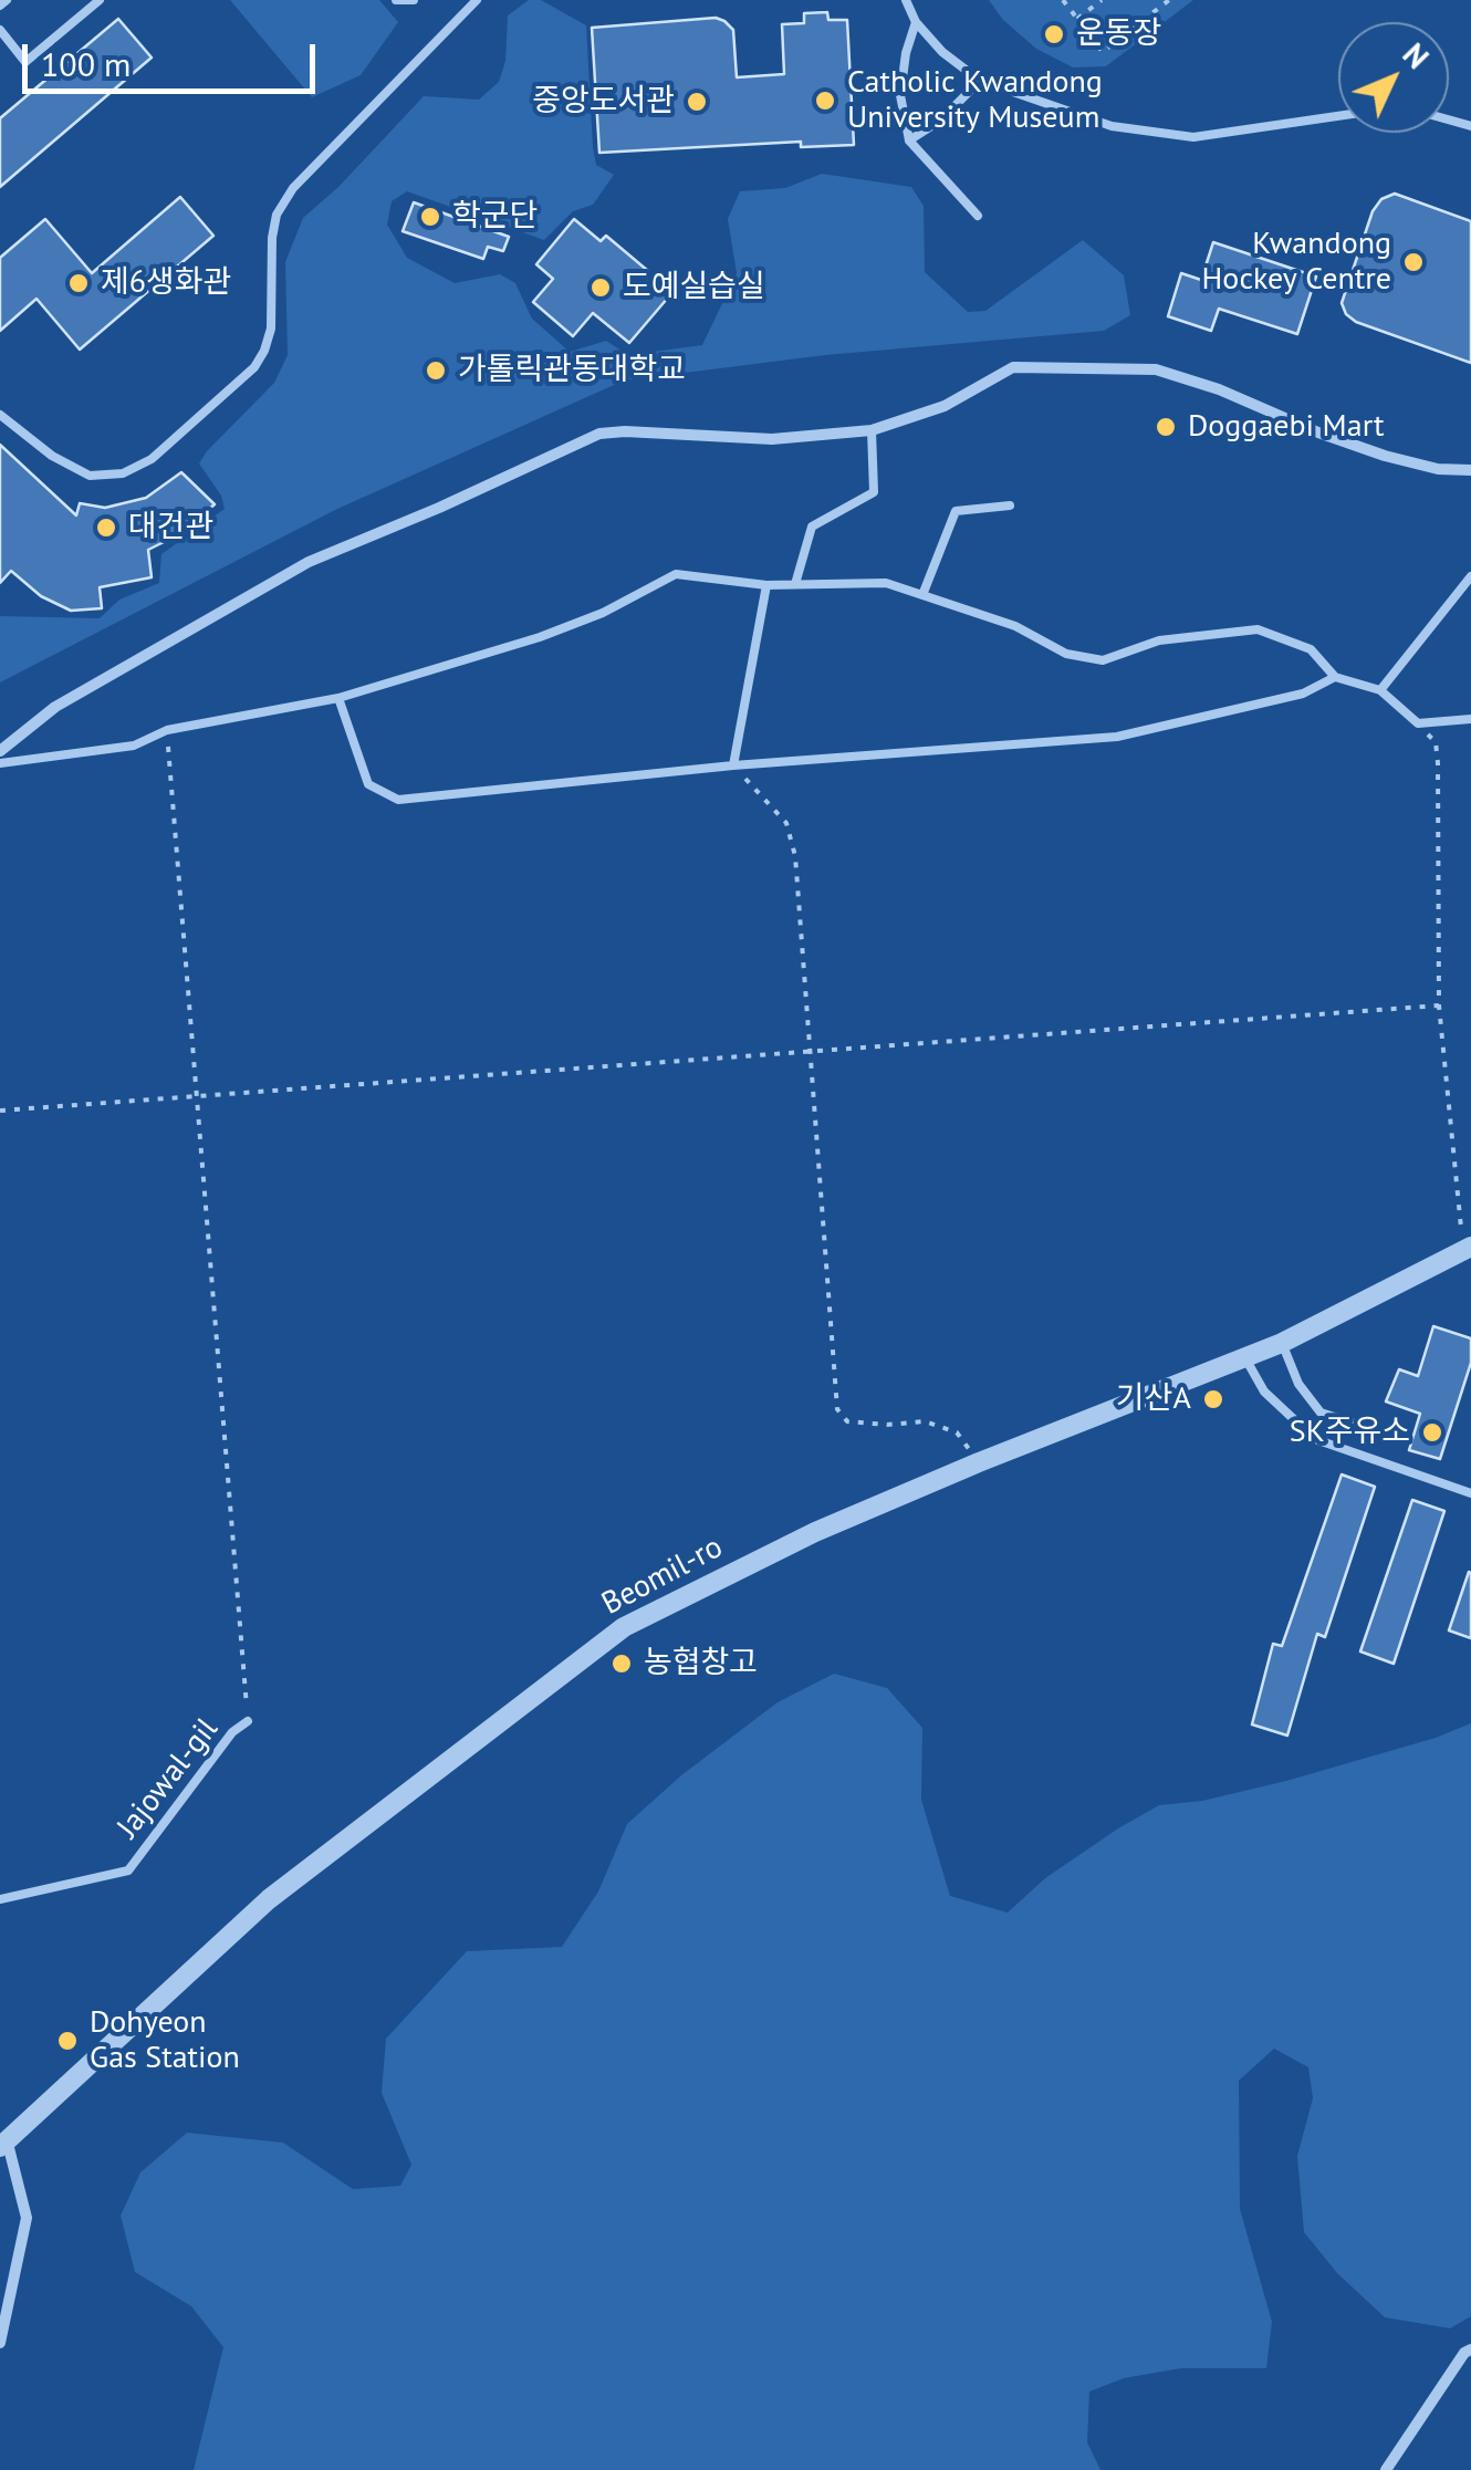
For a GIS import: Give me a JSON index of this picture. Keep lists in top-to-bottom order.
{
  "streets": {
    "street": ["Beomil-ro"],
    "lane": ["Jajowal-gil"]
  },
  "places": [
    "운동장",
    "Catholic Kwandong University Museum",
    "중앙도서관",
    "학군단",
    "Kwandong Hockey Centre",
    "제6생화관",
    "도예실습실",
    "가톨릭관동대학교",
    "Doggaebi Mart",
    "대건관",
    "기산A",
    "SK주유소",
    "농협창고",
    "Dohyeon Gas Station"
  ],
  "scale_bar": "100 m",
  "north": "top right"
}
